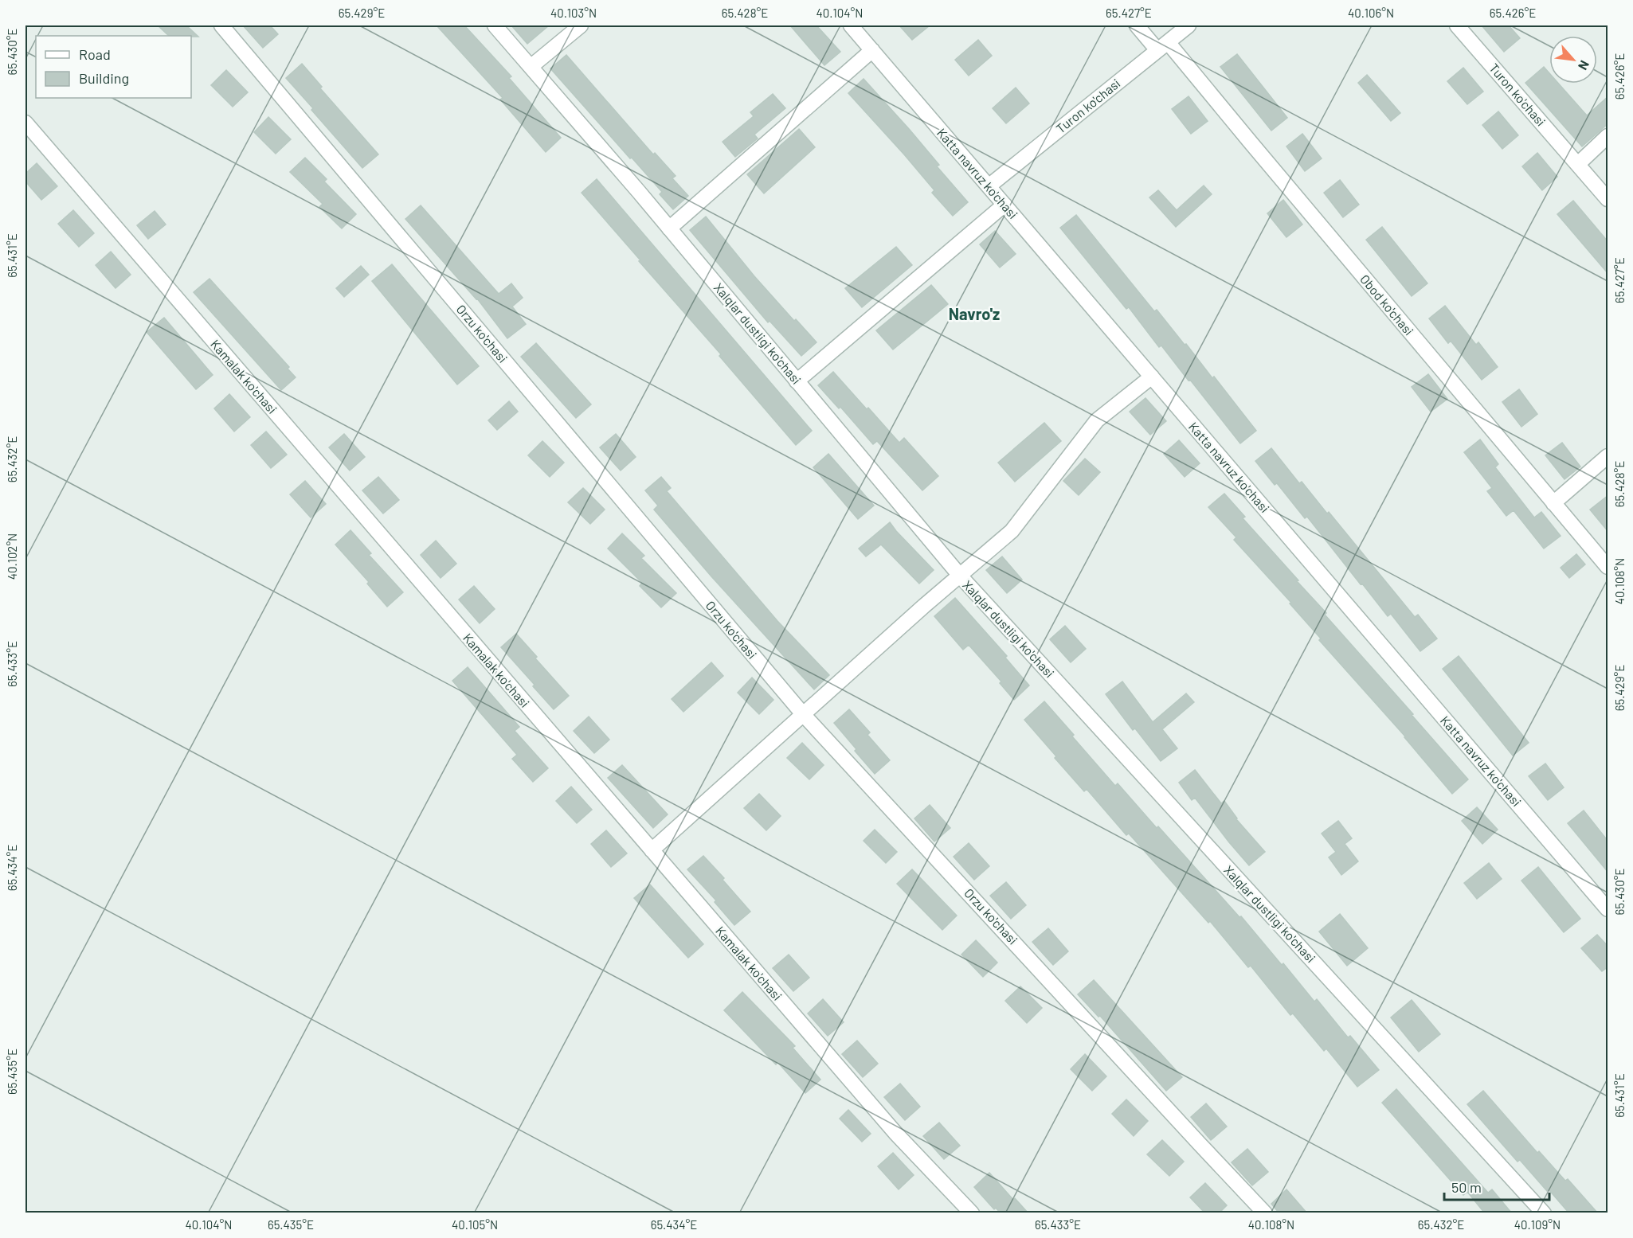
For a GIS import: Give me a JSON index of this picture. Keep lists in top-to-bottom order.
{
  "streets": {
    "street": [
      "Turon ko'chasi",
      "Katta navruz ko'chasi",
      "Obod ko'chasi",
      "Orzu ko'chasi",
      "Xalqlar dustligi ko'chasi",
      "Kamalak ko'chasi"
    ]
  },
  "crossings": [
    ["Turon ko'chasi", "Katta navruz ko'chasi"],
    ["Turon ko'chasi", "Obod ko'chasi"]
  ],
  "districts": ["Navro'z"],
  "legend": ["Road", "Building"],
  "scale_bar": "50 m",
  "north": "bottom right",
  "coordinates": [
    "65.429°E",
    "40.103°N",
    "65.428°E",
    "40.104°N",
    "65.427°E",
    "40.106°N",
    "65.426°E",
    "65.430°E",
    "65.431°E",
    "65.432°E",
    "40.102°N",
    "40.108°N",
    "65.433°E",
    "65.434°E",
    "65.435°E",
    "40.105°N",
    "40.109°N"
  ]
}
